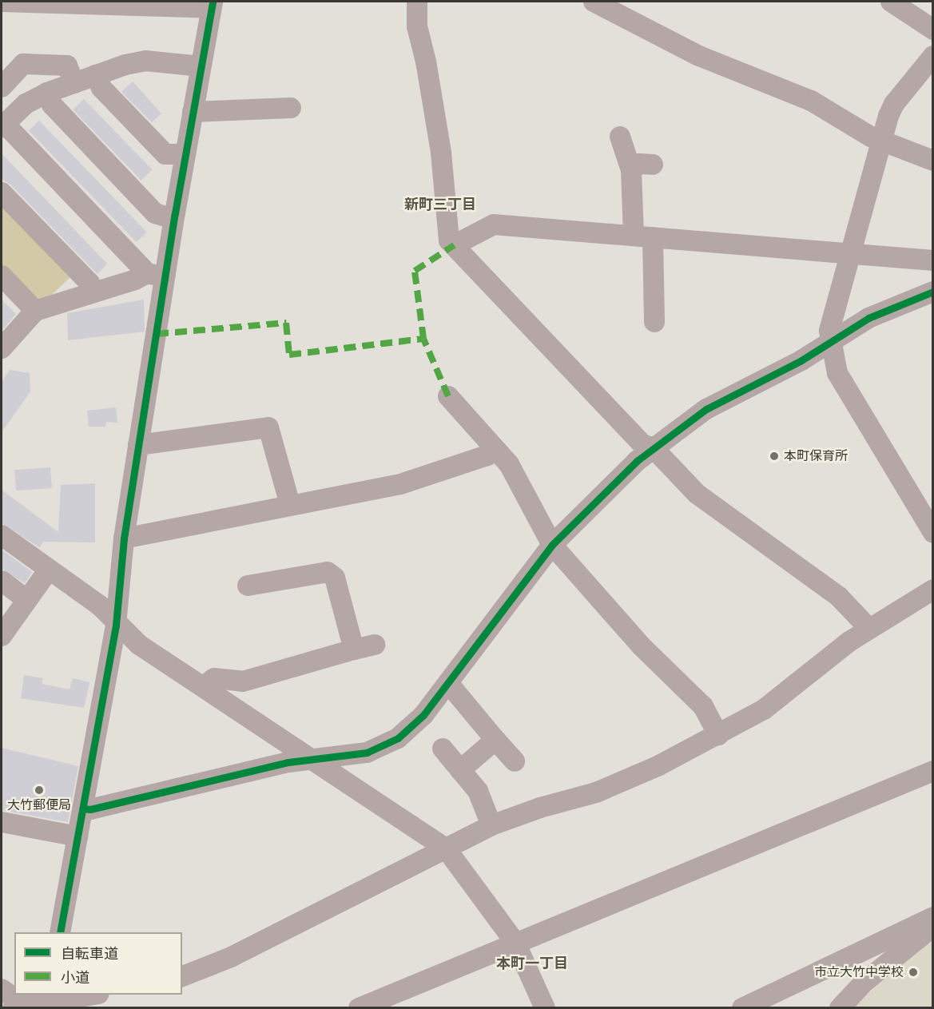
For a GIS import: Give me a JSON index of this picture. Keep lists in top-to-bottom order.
{
  "districts": ["新町三丁目", "本町一丁目"],
  "places": ["本町保育所", "大竹郵便局", "市立大竹中学校"],
  "legend": ["自転車道", "小道"]
}
